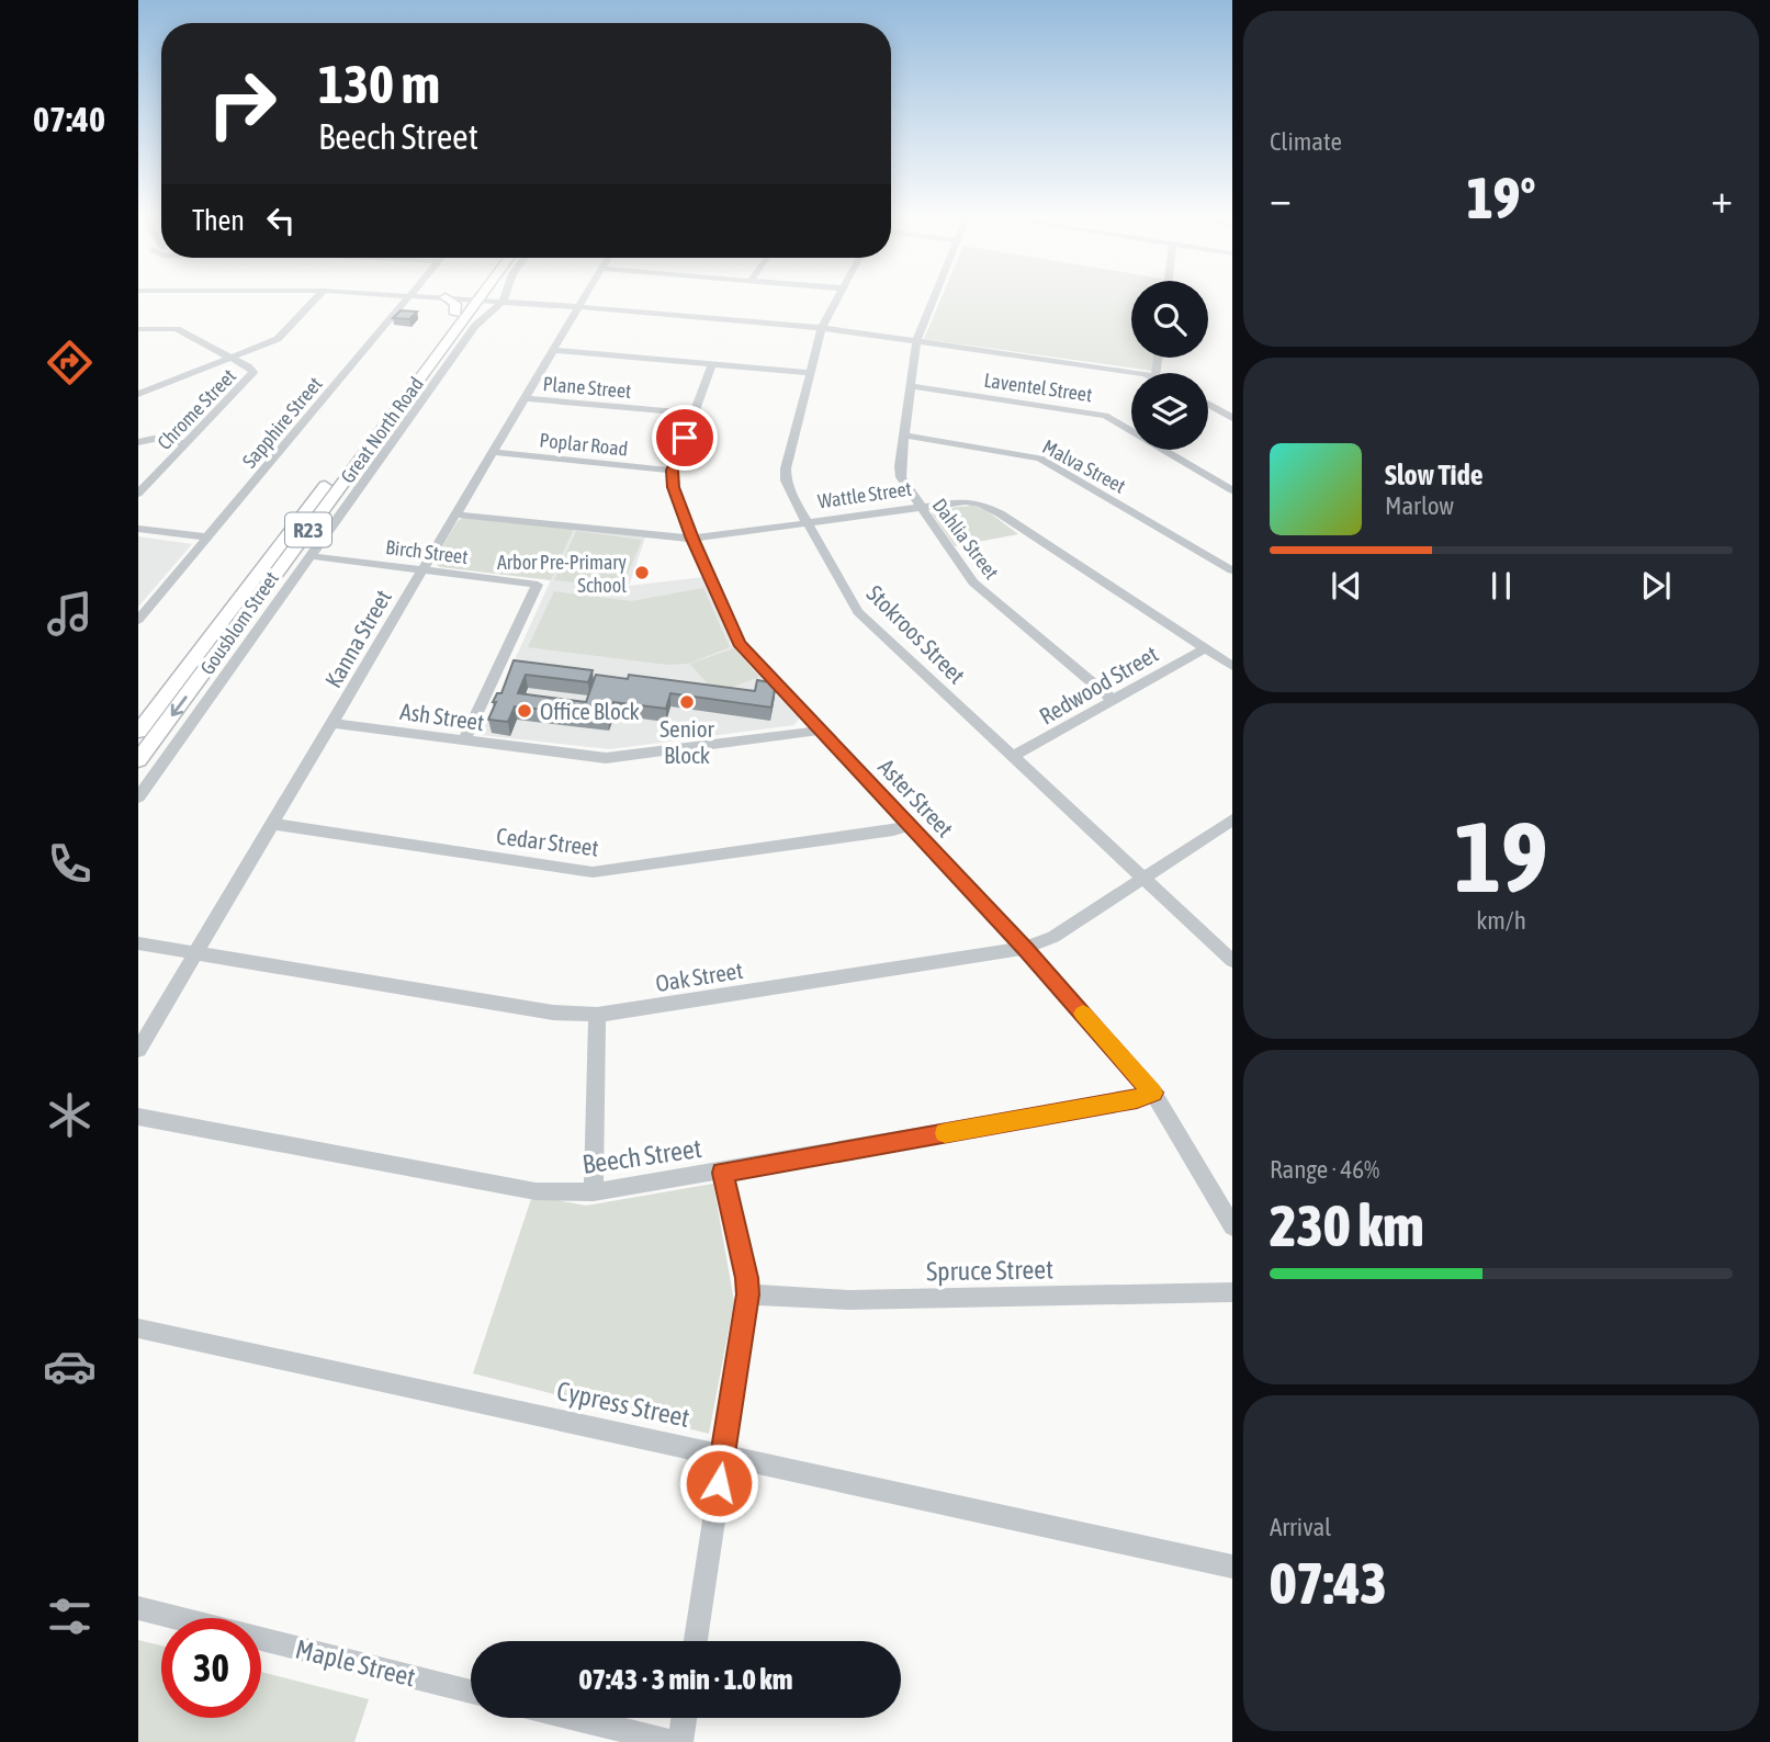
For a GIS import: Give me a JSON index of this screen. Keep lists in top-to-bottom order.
{
  "streets": {
    "main road": ["Great North Road", "R23"],
    "street": [
      "Plane Street",
      "Laventel Street",
      "Chrome Street",
      "Sapphire Street",
      "Poplar Road",
      "Malva Street",
      "Wattle Street",
      "Dahlia Street",
      "Birch Street",
      "Gousblom Street",
      "Stokroos Street",
      "Kanna Street",
      "Redwood Street",
      "Ash Street",
      "Aster Street",
      "Cedar Street",
      "Oak Street",
      "Beech Street",
      "Spruce Street",
      "Cypress Street",
      "Maple Street"
    ]
  },
  "crossings": [
    ["Plane Street", "Kanna Street"],
    ["Laventel Street", "Dahlia Street"],
    ["Poplar Road", "Kanna Street"],
    ["Poplar Road", "Aster Street"],
    ["Malva Street", "Dahlia Street"],
    ["Wattle Street", "Dahlia Street"],
    ["Wattle Street", "Stokroos Street"],
    ["Wattle Street", "Kanna Street"],
    ["Wattle Street", "Redwood Street"],
    ["Wattle Street", "Aster Street"],
    ["Dahlia Street", "Redwood Street"],
    ["Birch Street", "Gousblom Street"],
    ["Birch Street", "Kanna Street"],
    ["Birch Street", "Ash Street"],
    ["Stokroos Street", "Redwood Street"],
    ["Stokroos Street", "Oak Street"],
    ["Kanna Street", "Ash Street"],
    ["Kanna Street", "Cedar Street"],
    ["Kanna Street", "Oak Street"],
    ["Ash Street", "Aster Street"],
    ["Aster Street", "Cedar Street"],
    ["Aster Street", "Oak Street"],
    ["Aster Street", "Beech Street"]
  ],
  "places": ["Arbor Pre-Primary School", "Senior Block", "Office Block"],
  "page": {
    "tabs": "07:40",
    "tile": [
      "Climate",
      ["19", "km/h"],
      ["Range · 46%", "230 km"],
      ["Arrival", "07:43"]
    ],
    "turn": ["130 m", "Beech Street"],
    "heat": ["−", "19°", "+"],
    "then": "Then",
    "song": ["Slow Tide", "Marlow"],
    "limit": "30",
    "trip": "07:43 · 3 min · 1.0 km"
  }
}
